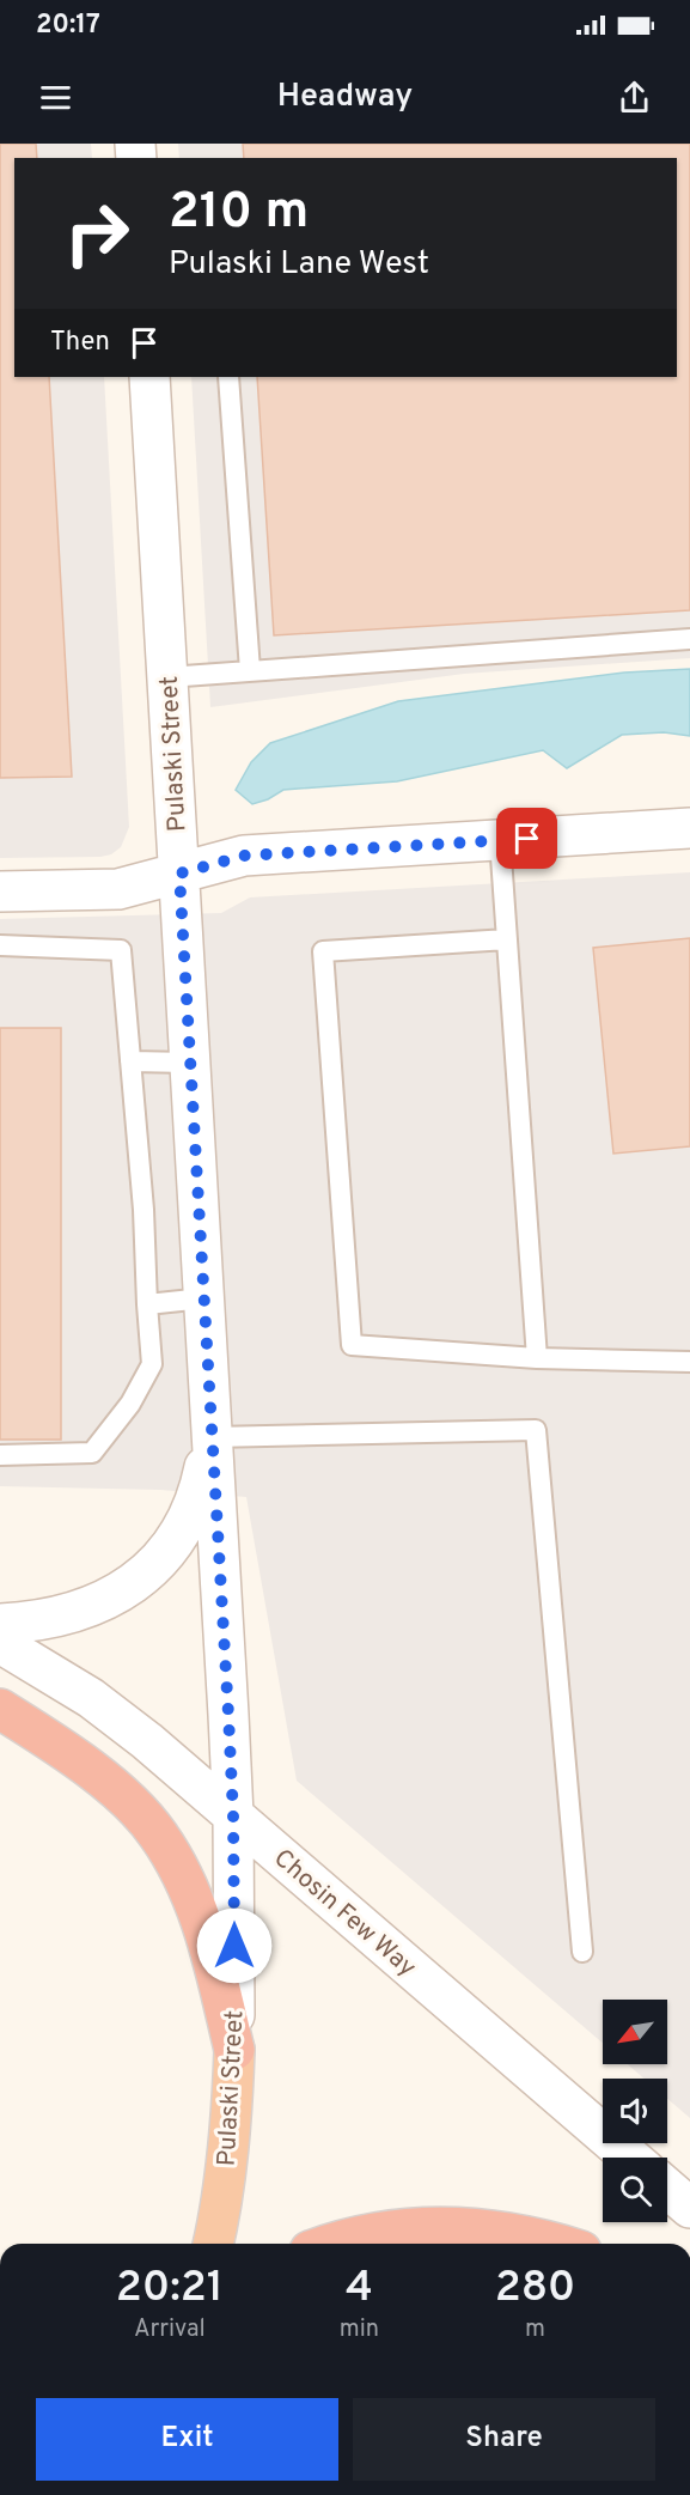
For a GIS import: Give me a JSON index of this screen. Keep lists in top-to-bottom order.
{
  "streets": {
    "highway": ["Pulaski Street"],
    "street": ["Chosin Few Way"]
  },
  "crossings": [
    ["Pulaski Street", "Chosin Few Way"]
  ],
  "north": "bottom left",
  "page": {
    "status": "20:17",
    "header": "Headway",
    "turn": ["210 m", "Pulaski Lane West"],
    "then": "Then",
    "eta": [
      "20:21",
      "Arrival",
      "4",
      "min",
      "280",
      "m"
    ],
    "buttons": ["Exit", "Share"]
  }
}
